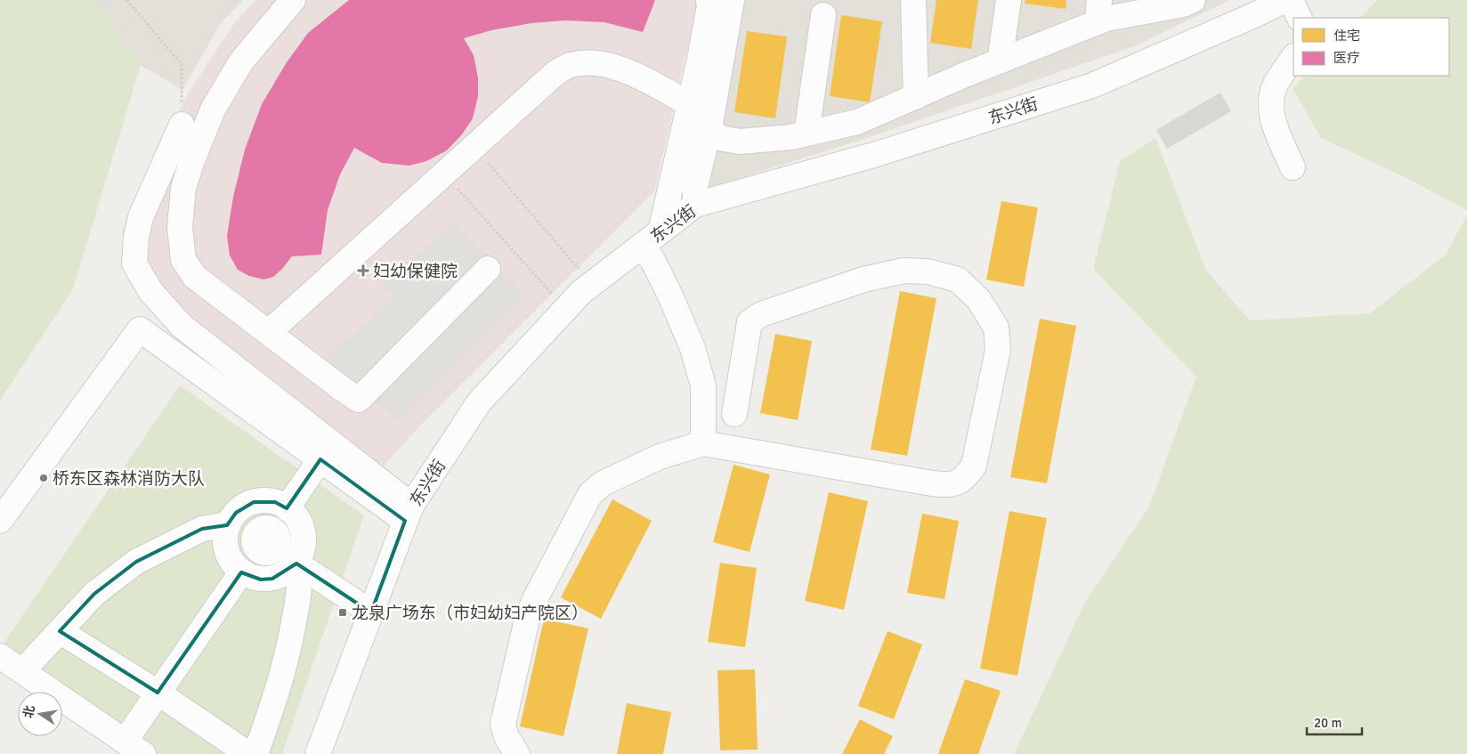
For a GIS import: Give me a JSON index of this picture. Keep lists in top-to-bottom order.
{
  "streets": {
    "street": ["东兴街"]
  },
  "places": {
    "health": ["妇幼保健院"],
    "other": ["桥东区森林消防大队"],
    "transit": ["龙泉广场东（市妇幼妇产院区）"]
  },
  "legend": ["住宅", "医疗"],
  "scale_bar": "20 m",
  "north": "left"
}
